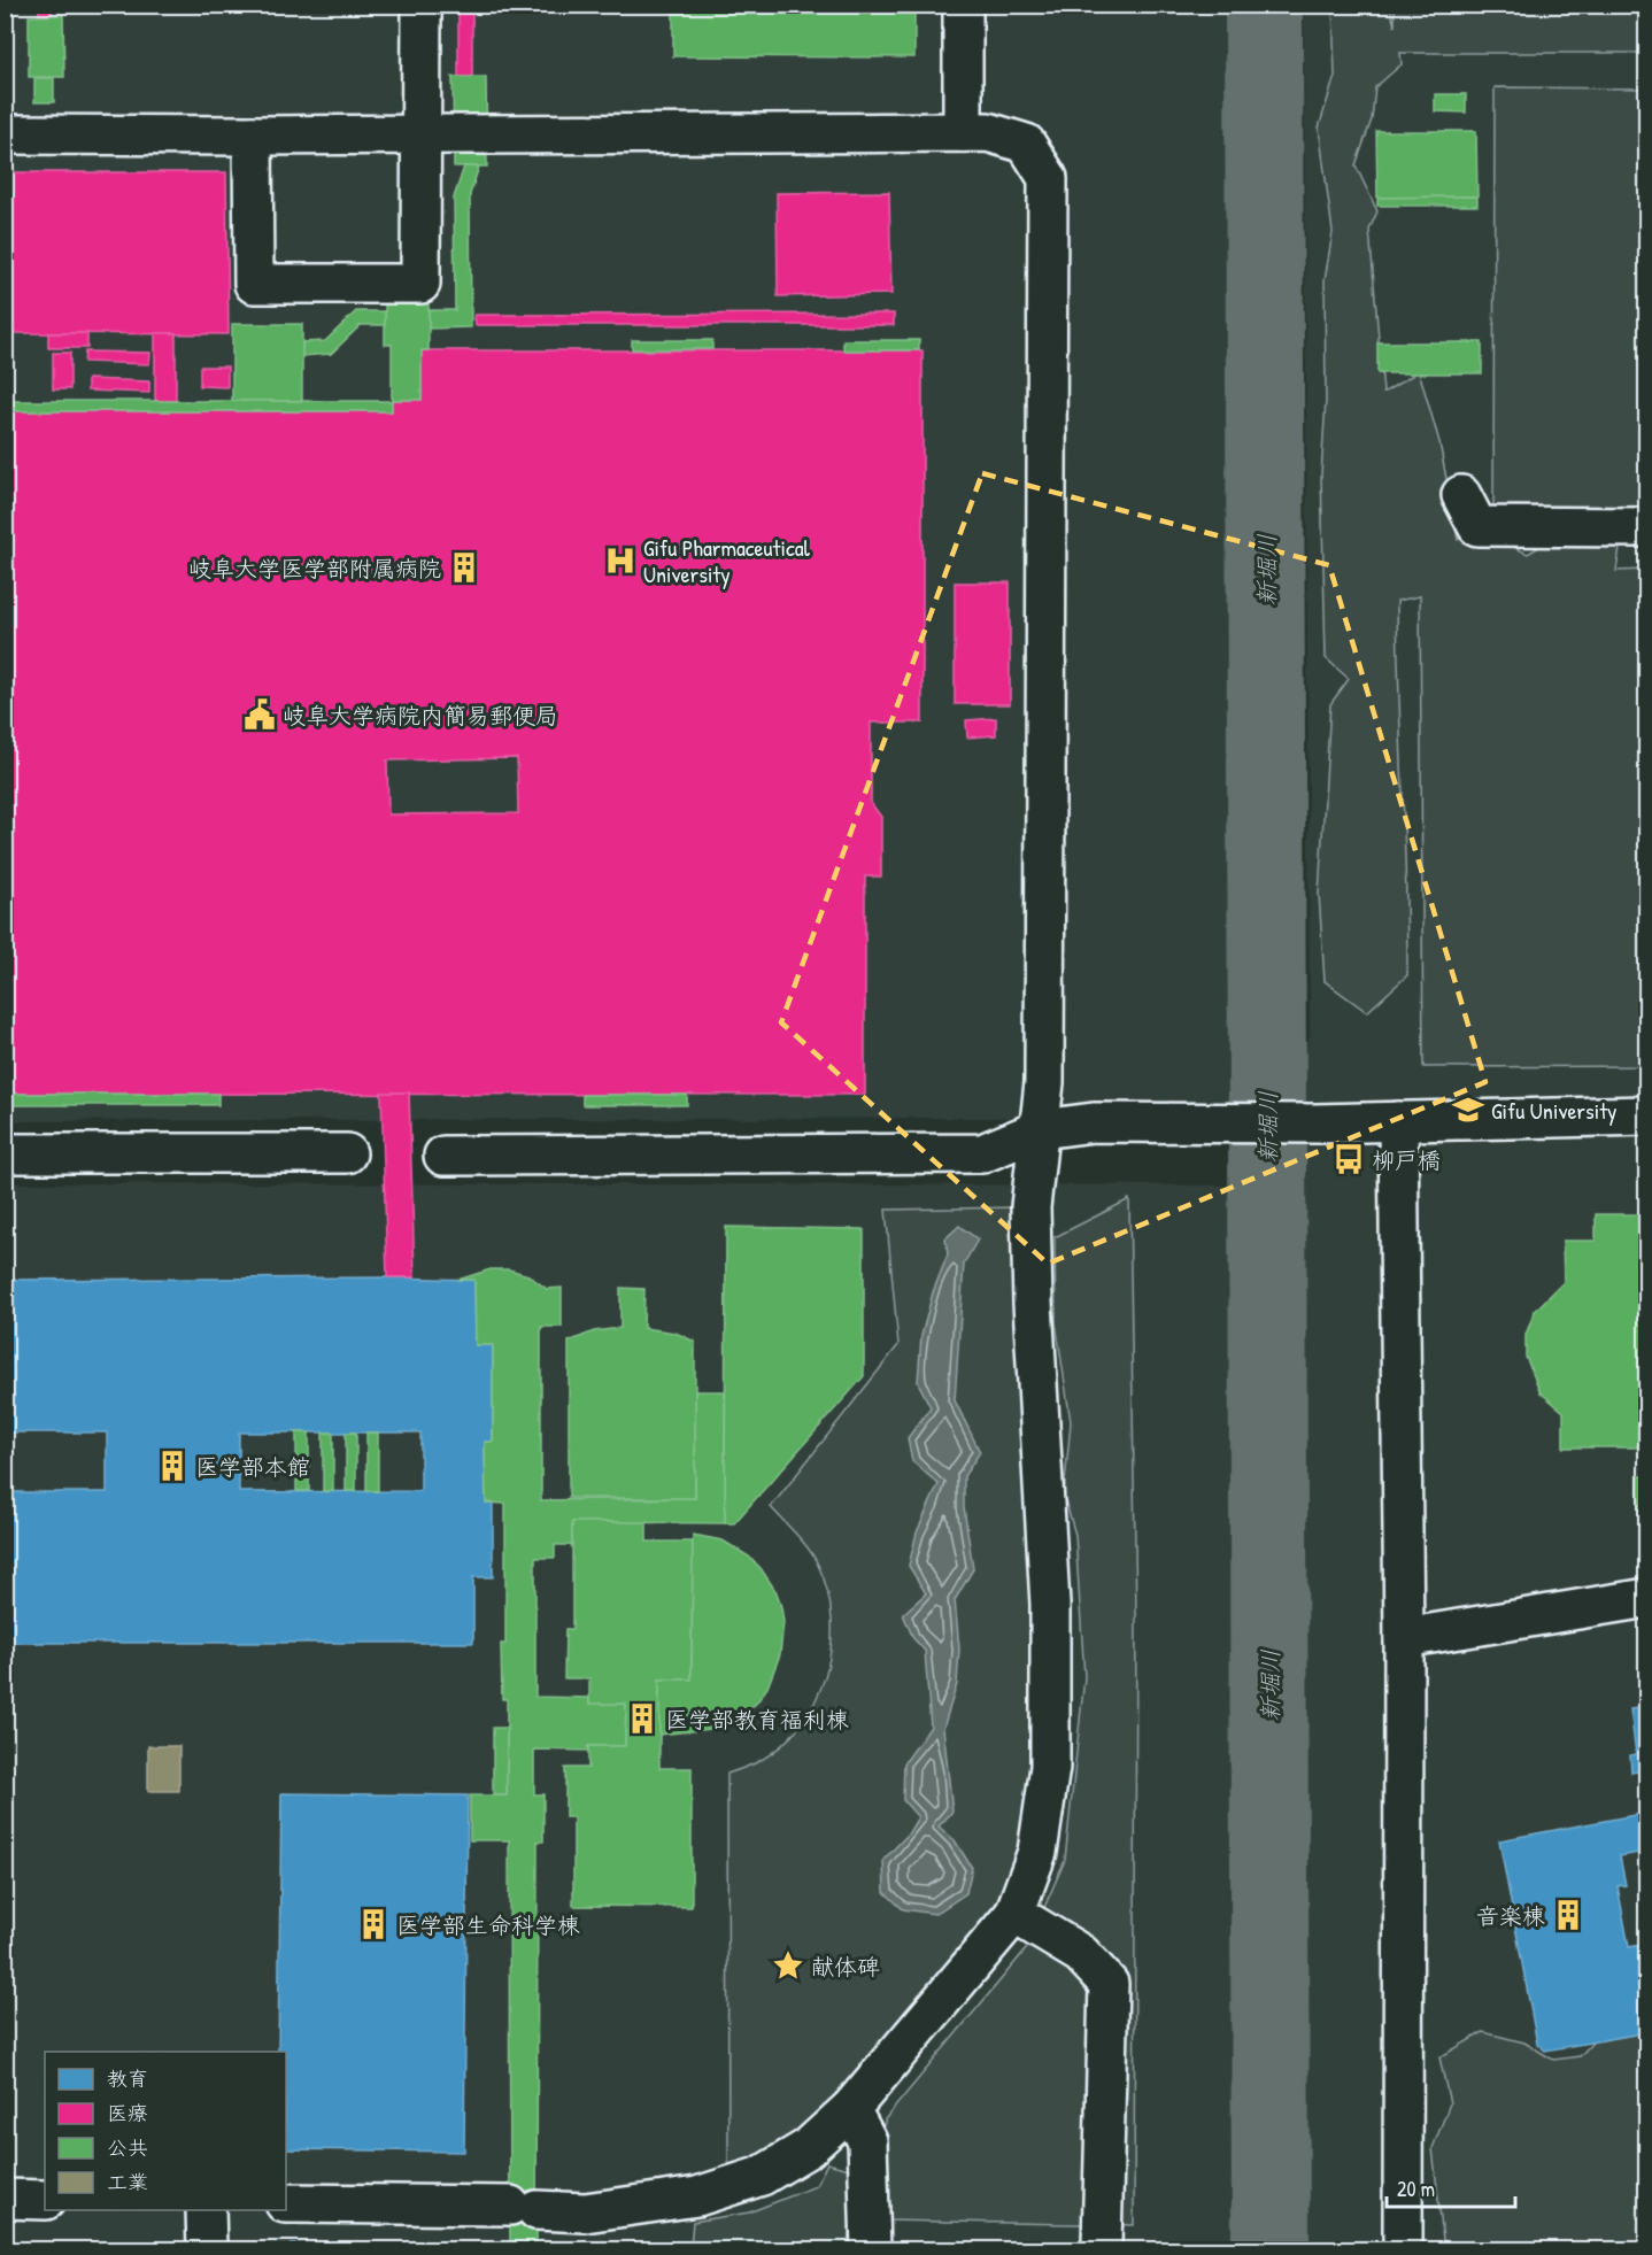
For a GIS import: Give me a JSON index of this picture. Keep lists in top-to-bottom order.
{
  "water": ["新堀川"],
  "places": {
    "hospital": ["Gifu Pharmaceutical University"],
    "building": [
      "岐阜大学医学部附属病院",
      "医学部本館",
      "医学部教育福利棟",
      "音楽棟",
      "医学部生命科学棟"
    ],
    "public building": ["岐阜大学病院内簡易郵便局"],
    "school or university": ["Gifu University"],
    "bus stop": ["柳戸橋"],
    "place": ["献体碑"]
  },
  "legend": [
    "教育",
    "医療",
    "公共",
    "工業"
  ],
  "scale_bar": "20 m"
}
